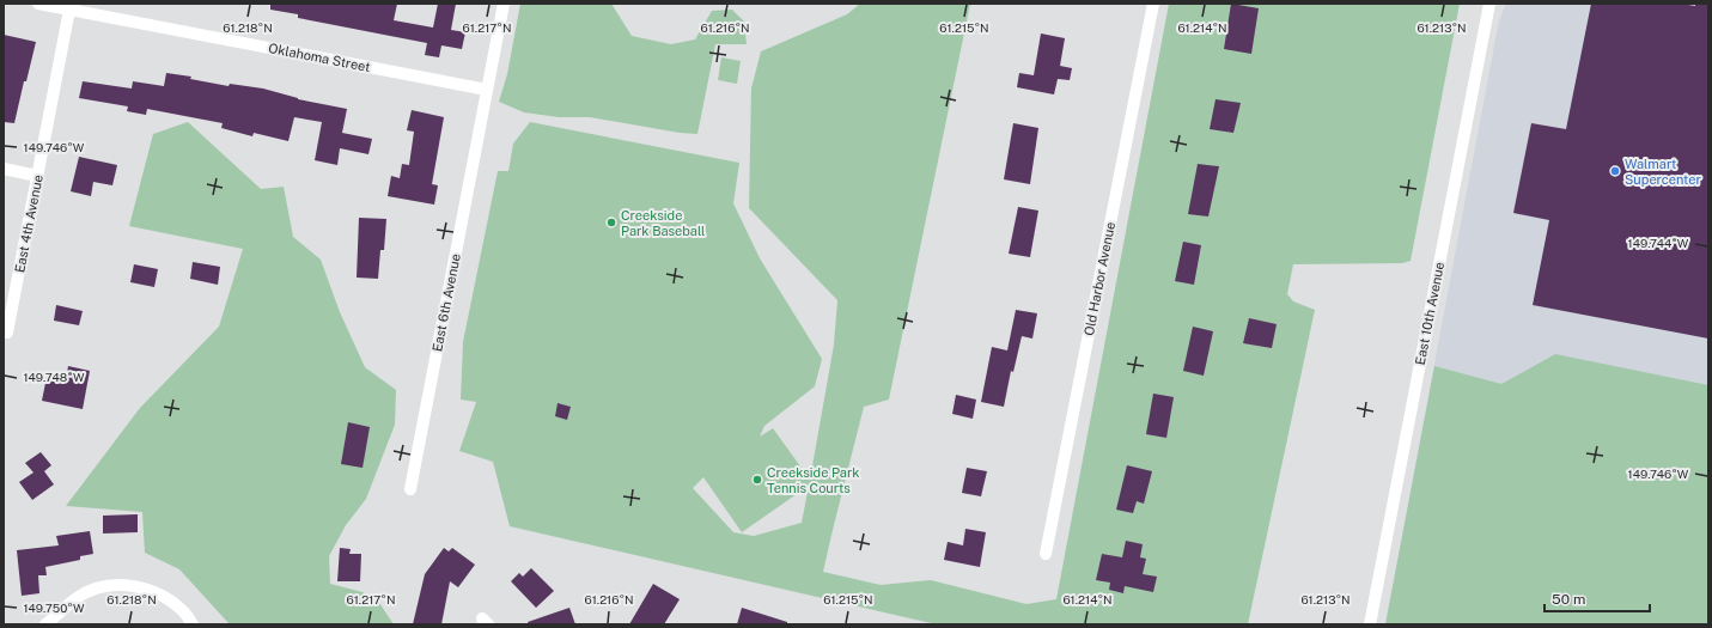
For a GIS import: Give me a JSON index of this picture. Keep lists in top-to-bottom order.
{
  "streets": {
    "street": [
      "Oklahoma Street",
      "East 4th Avenue",
      "Old Harbor Avenue",
      "East 6th Avenue",
      "East 10th Avenue"
    ]
  },
  "crossings": [
    ["Oklahoma Street", "East 4th Avenue"],
    ["Oklahoma Street", "East 6th Avenue"]
  ],
  "places": ["Walmart Supercenter", "Creekside Park Baseball", "Creekside Park Tennis Courts"],
  "scale_bar": "50 m",
  "coordinates": [
    "61.218°N",
    "61.217°N",
    "61.216°N",
    "61.215°N",
    "61.214°N",
    "61.213°N",
    "149.746°W",
    "149.744°W",
    "149.748°W",
    "149.750°W"
  ]
}
